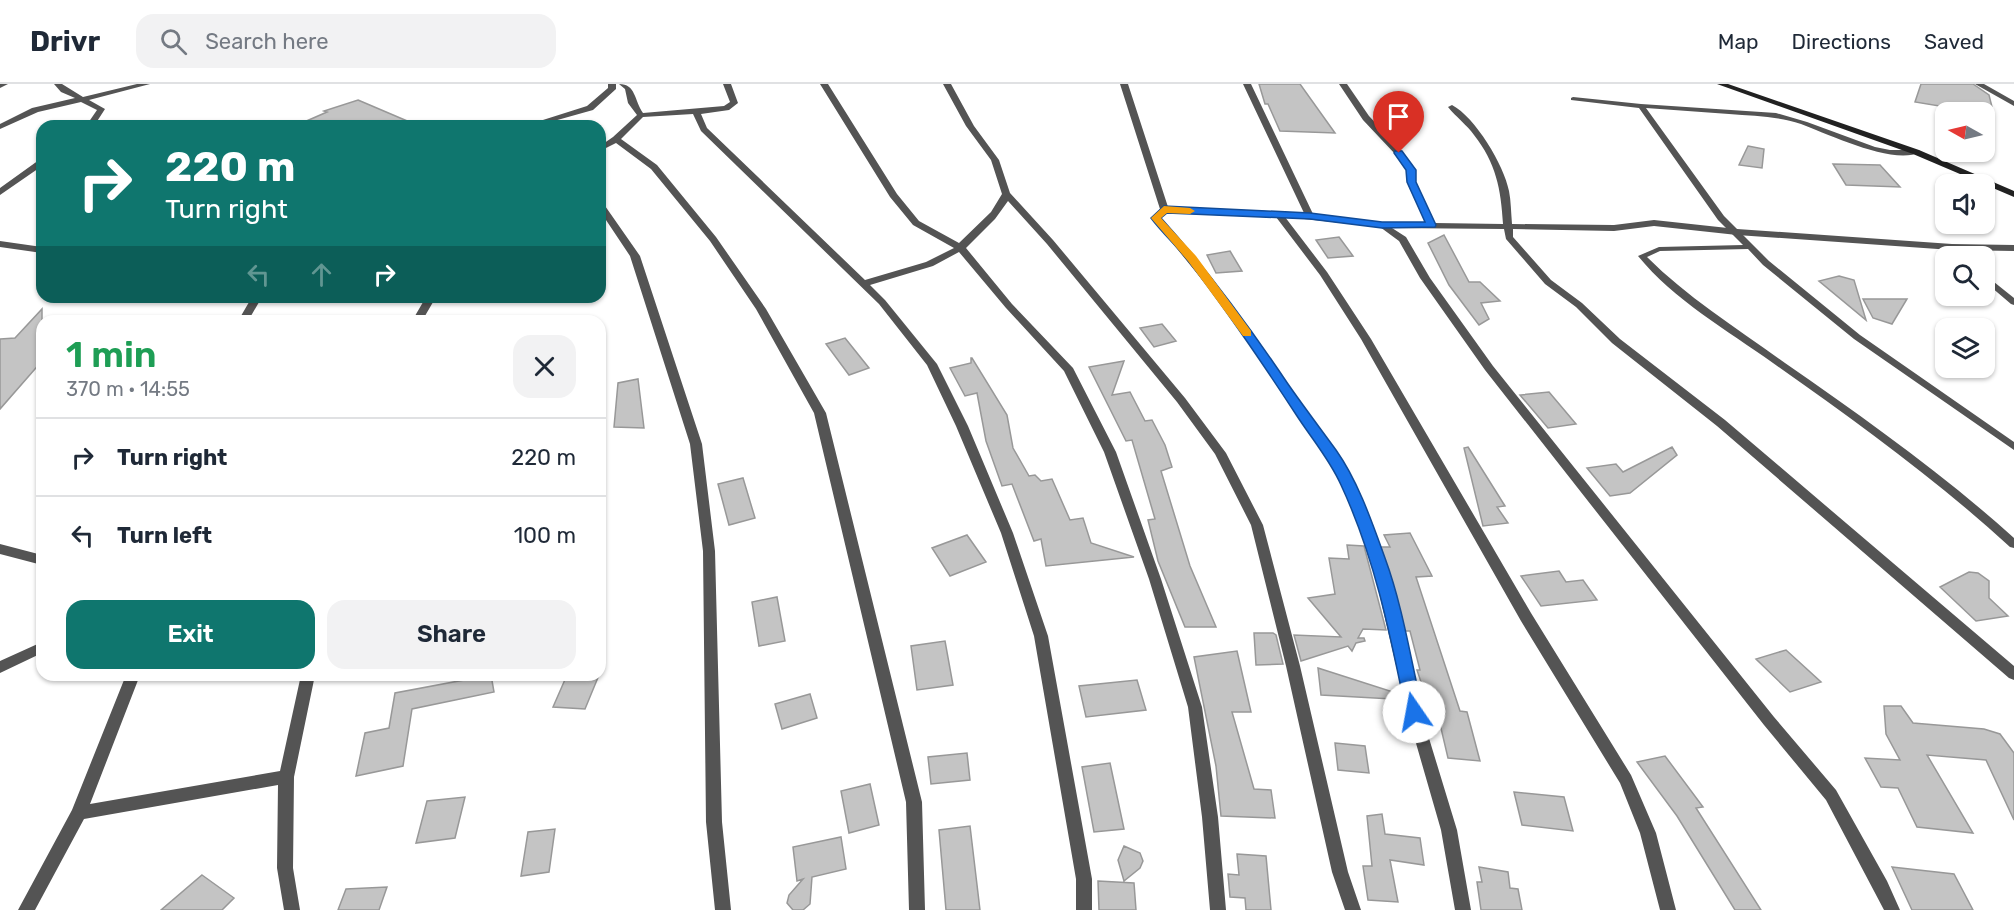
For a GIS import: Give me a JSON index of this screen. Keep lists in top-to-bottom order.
{
  "north": "left",
  "page": {
    "header": "Drivr",
    "search": "Search here",
    "nav": ["Map", "Directions", "Saved"],
    "turn": ["220 m", "Turn right"],
    "heading": ["1 min", "370 m · 14:55"],
    "list": [
      {
        "name": "Turn right",
        "value": "220 m"
      },
      {
        "name": "Turn left",
        "value": "100 m"
      }
    ],
    "buttons": ["Exit", "Share"]
  }
}
